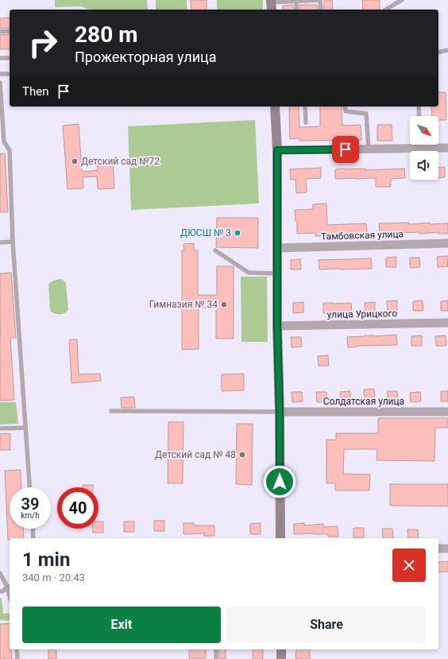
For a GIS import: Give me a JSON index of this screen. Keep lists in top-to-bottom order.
{
  "streets": {
    "street": ["Тамбовская улица", "улица Урицкого", "Солдатская улица"]
  },
  "places": [
    "Детский сад №72",
    "ДЮСШ № 3",
    "Гимназия № 34",
    "Детский сад № 48"
  ],
  "north": "bottom right",
  "page": {
    "turn": ["280 m", "Прожекторная улица"],
    "then": "Then",
    "speed": "39 km/h",
    "limit": "40",
    "heading": ["1 min", "340 m · 20:43"],
    "buttons": ["Exit", "Share"]
  }
}
